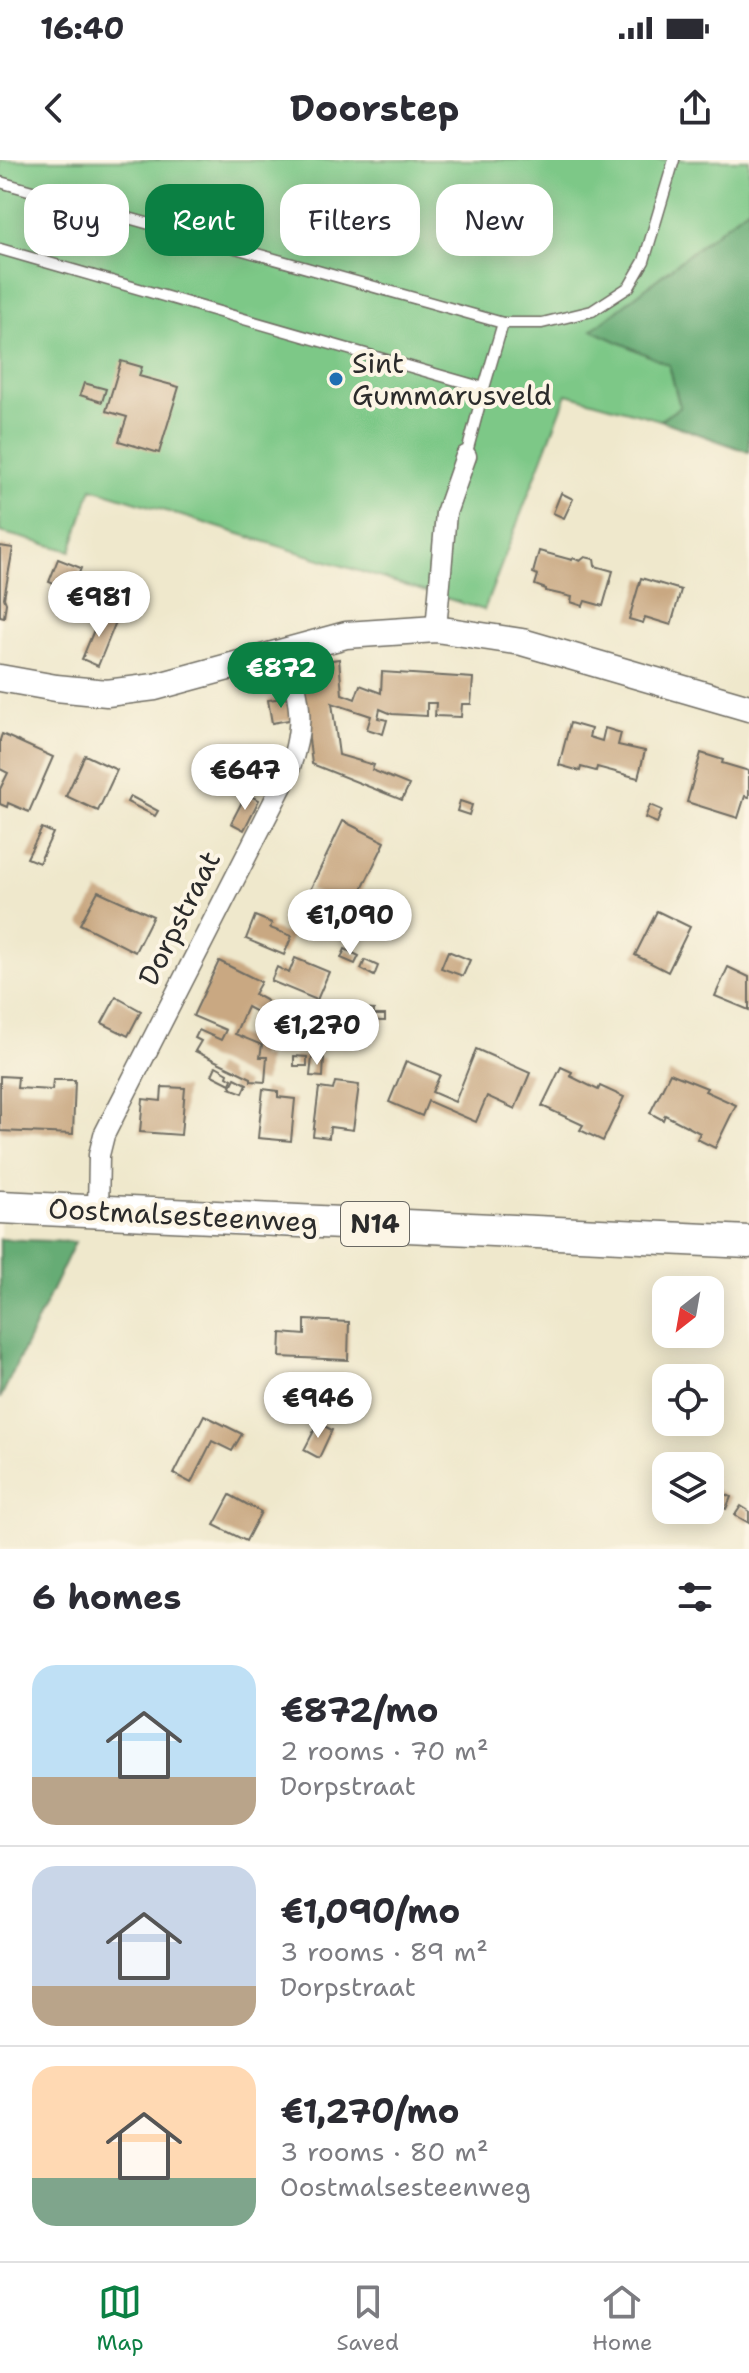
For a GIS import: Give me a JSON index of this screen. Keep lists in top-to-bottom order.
{
  "streets": {
    "main road": ["Oostmalsesteenweg", "N14"],
    "street": ["Dorpstraat"]
  },
  "crossings": [
    ["Dorpstraat", "Oostmalsesteenweg"]
  ],
  "places": ["Sint Gummarusveld"],
  "north": "bottom left",
  "page": {
    "status": "16:40",
    "header": "Doorstep",
    "chip": [
      "Buy",
      "Rent",
      "Filters",
      "New"
    ],
    "price": [
      "€981",
      "€872",
      "€647",
      "€1,090",
      "€1,270",
      "€946"
    ],
    "heading": "6 homes",
    "list": [
      {
        "name": "€872/mo",
        "note": "2 rooms · 70 m² · Dorpstraat"
      },
      {
        "name": "€1,090/mo",
        "note": "3 rooms · 89 m² · Dorpstraat"
      },
      {
        "name": "€1,270/mo",
        "note": "3 rooms · 80 m² · Oostmalsesteenweg"
      }
    ],
    "tabs": ["Map", "Saved", "Home"]
  }
}
